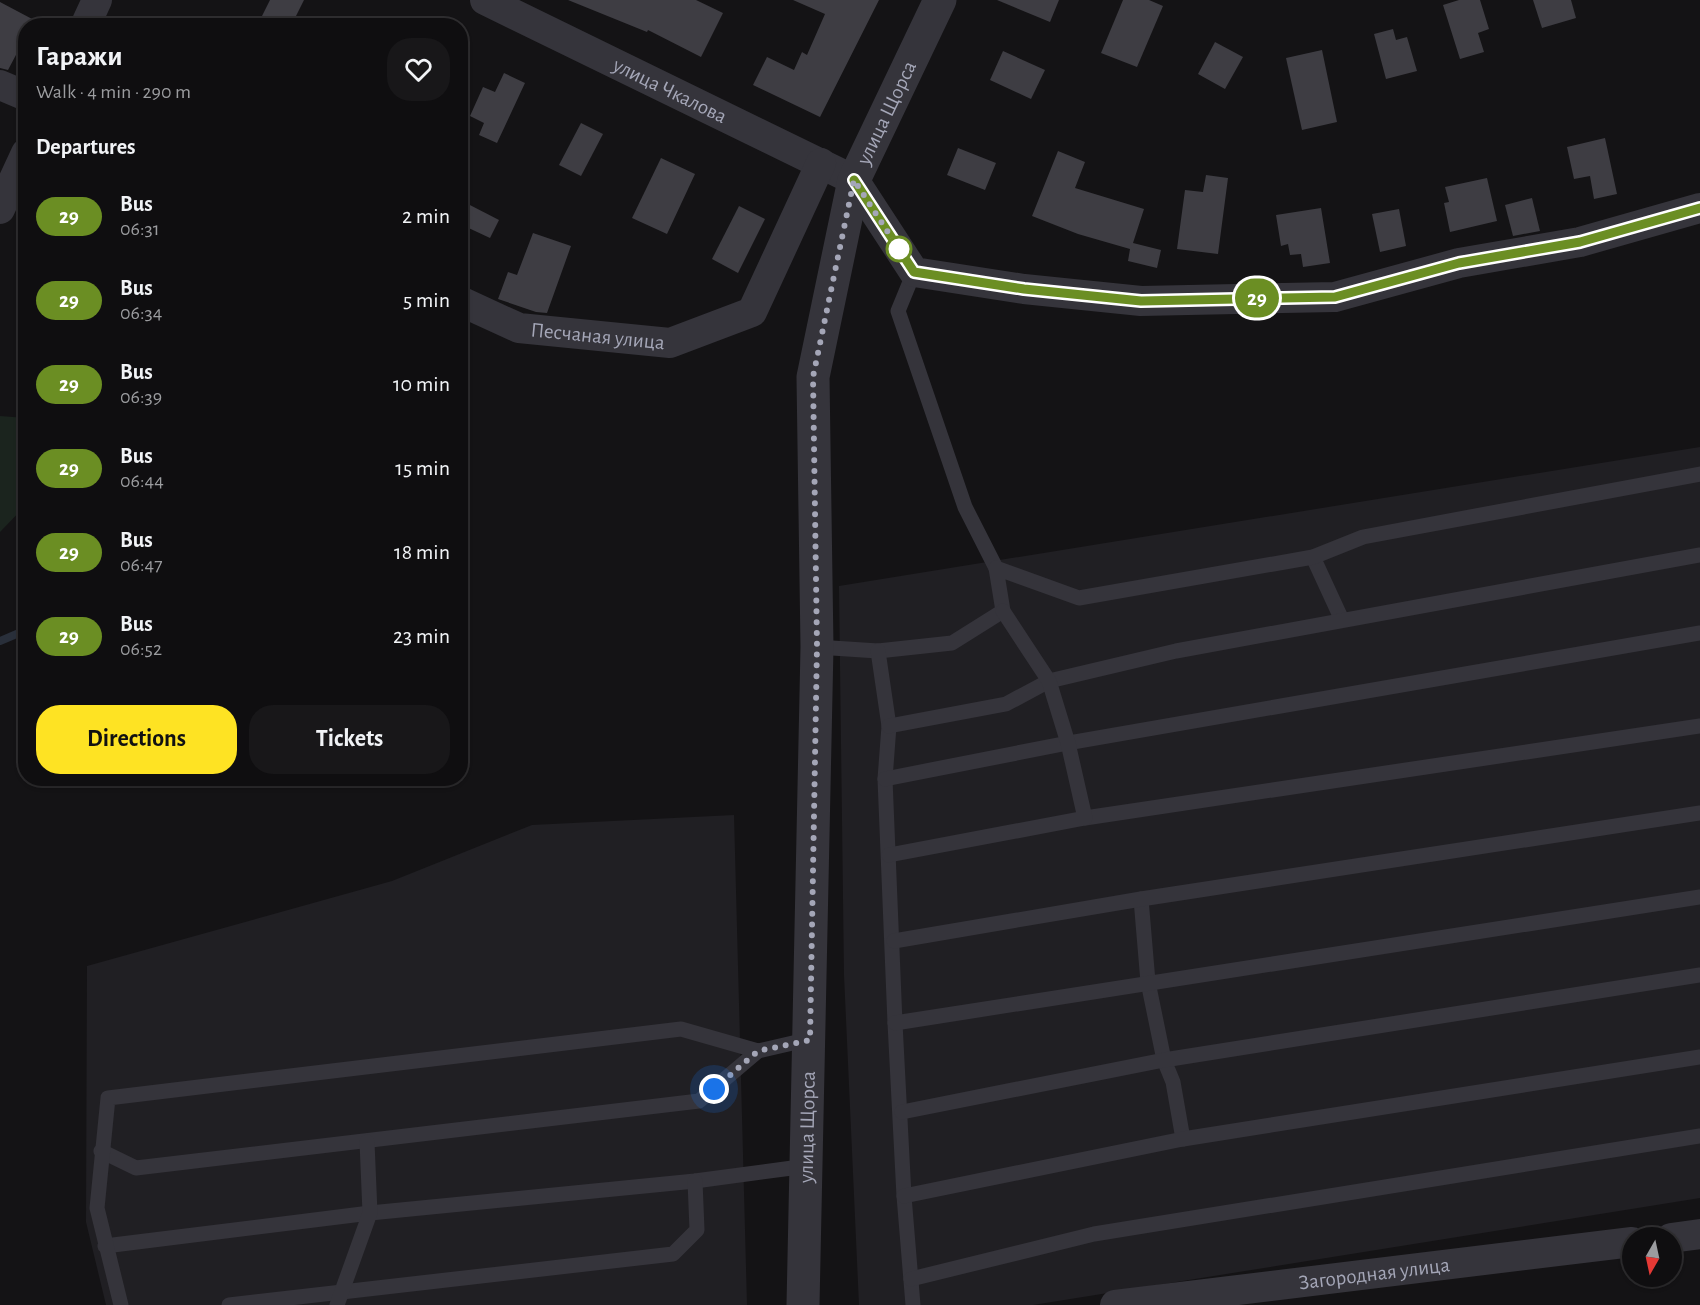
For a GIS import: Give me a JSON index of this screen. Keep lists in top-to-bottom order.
{
  "streets": {
    "street": [
      "улица Чкалова",
      "улица Щорса",
      "Песчаная улица",
      "Загородная улица"
    ]
  },
  "crossings": [
    ["улица Чкалова", "улица Щорса"],
    ["улица Чкалова", "Песчаная улица"]
  ],
  "lines": ["bus line 29"],
  "north": "bottom",
  "page": {
    "on_map": "29",
    "heading": [
      ["Гаражи", "Walk · 4 min · 290 m"],
      "Departures"
    ],
    "list": [
      {
        "mark": "29",
        "name": "Bus",
        "note": "06:31",
        "value": "2 min"
      },
      {
        "mark": "29",
        "name": "Bus",
        "note": "06:34",
        "value": "5 min"
      },
      {
        "mark": "29",
        "name": "Bus",
        "note": "06:39",
        "value": "10 min"
      },
      {
        "mark": "29",
        "name": "Bus",
        "note": "06:44",
        "value": "15 min"
      },
      {
        "mark": "29",
        "name": "Bus",
        "note": "06:47",
        "value": "18 min"
      },
      {
        "mark": "29",
        "name": "Bus",
        "note": "06:52",
        "value": "23 min"
      }
    ],
    "buttons": ["Directions", "Tickets"]
  }
}
